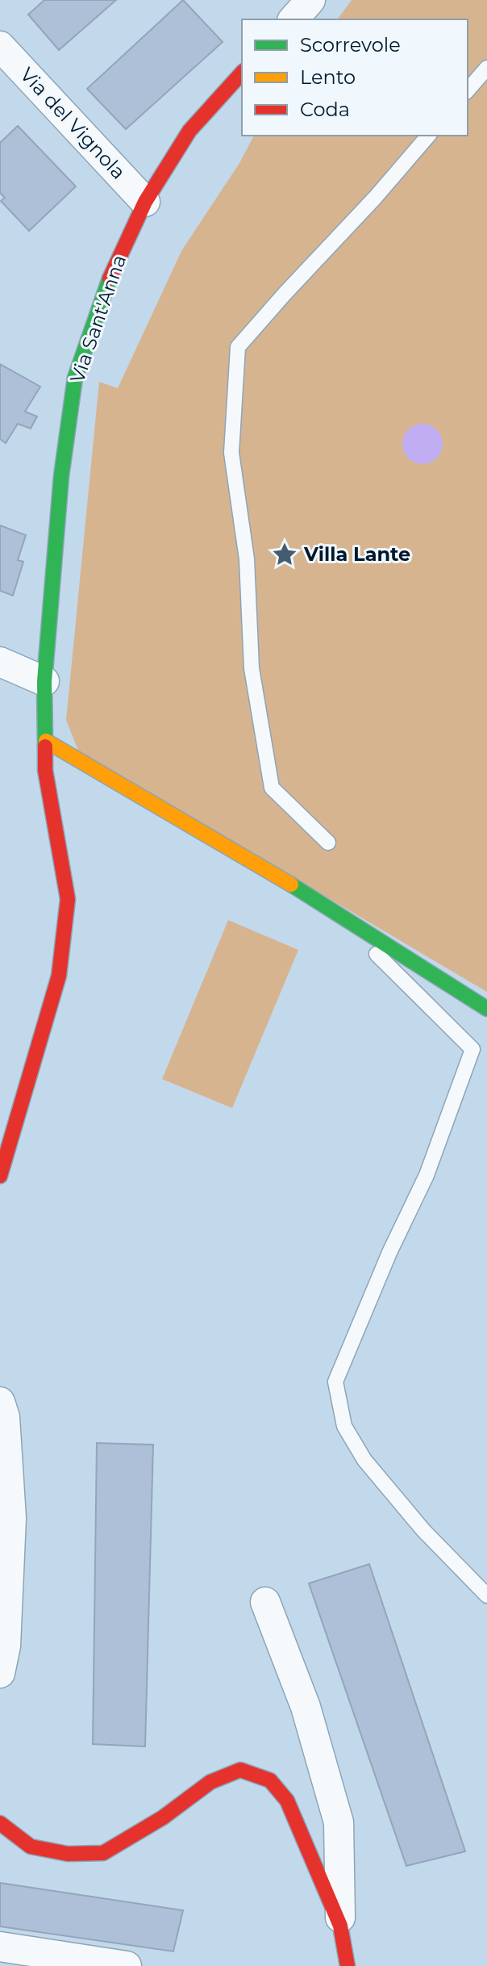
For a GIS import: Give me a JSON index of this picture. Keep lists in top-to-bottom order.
{
  "streets": {
    "street": ["Via del Vignola", "Via Sant'Anna"]
  },
  "crossings": [
    ["Via del Vignola", "Via Sant'Anna"]
  ],
  "places": {
    "place": ["Villa Lante"]
  },
  "legend": ["Scorrevole", "Lento", "Coda"]
}
